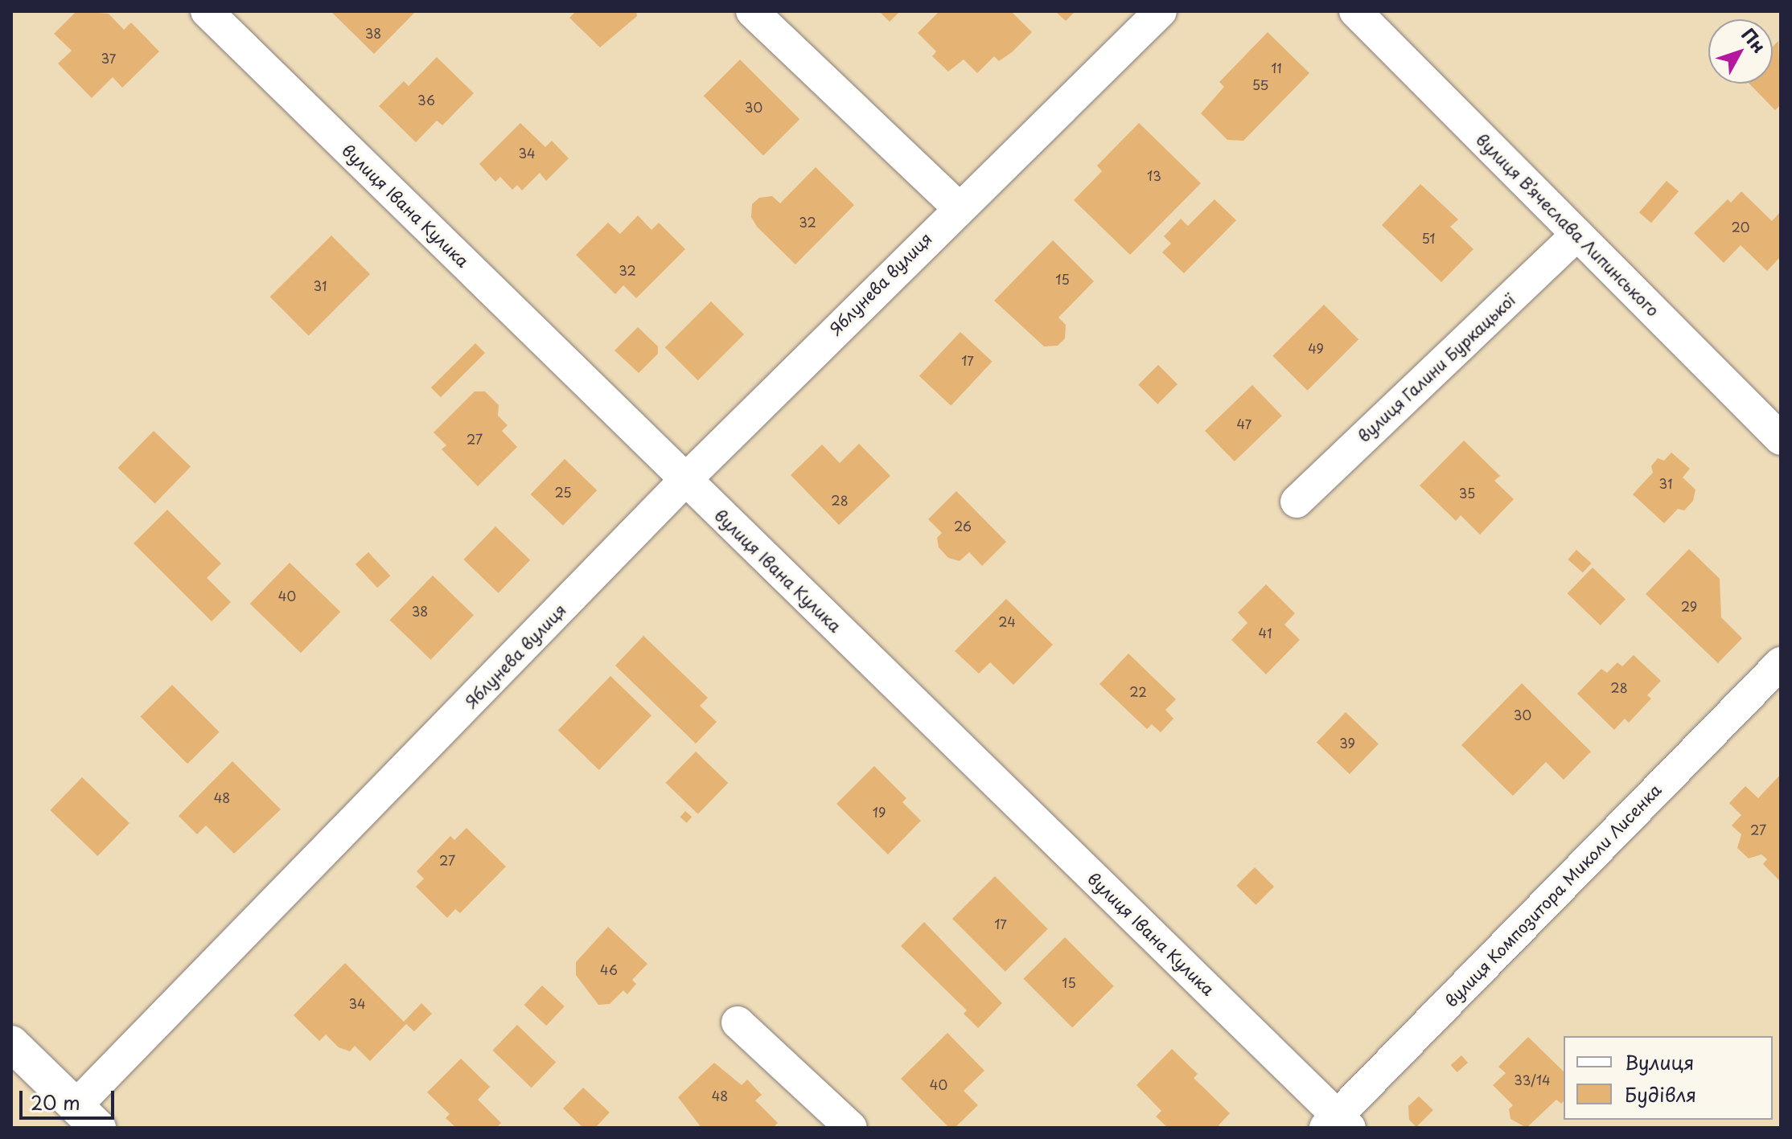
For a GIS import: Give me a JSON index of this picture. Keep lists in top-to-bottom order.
{
  "streets": {
    "street": [
      "вулиця Івана Кулика",
      "вулиця Вʼячеслава Липинського",
      "Яблунева вулиця",
      "вулиця Галини Буркацької",
      "вулиця Композитора Миколи Лисенка"
    ]
  },
  "crossings": [
    ["вулиця Івана Кулика", "Яблунева вулиця"],
    ["вулиця Івана Кулика", "вулиця Композитора Миколи Лисенка"],
    ["вулиця Вʼячеслава Липинського", "вулиця Галини Буркацької"]
  ],
  "house_numbers": [
    "38",
    "37",
    "11",
    "55",
    "36",
    "30",
    "34",
    "13",
    "32",
    "20",
    "51",
    "32",
    "15",
    "31",
    "49",
    "17",
    "47",
    "27",
    "31",
    "25",
    "35",
    "28",
    "26",
    "40",
    "29",
    "38",
    "24",
    "41",
    "28",
    "22",
    "30",
    "39",
    "48",
    "19",
    "27",
    "27",
    "17",
    "46",
    "15",
    "34",
    "33/14",
    "40",
    "48"
  ],
  "legend": ["Вулиця", "Будівля"],
  "scale_bar": "20 m",
  "north": "top right"
}
